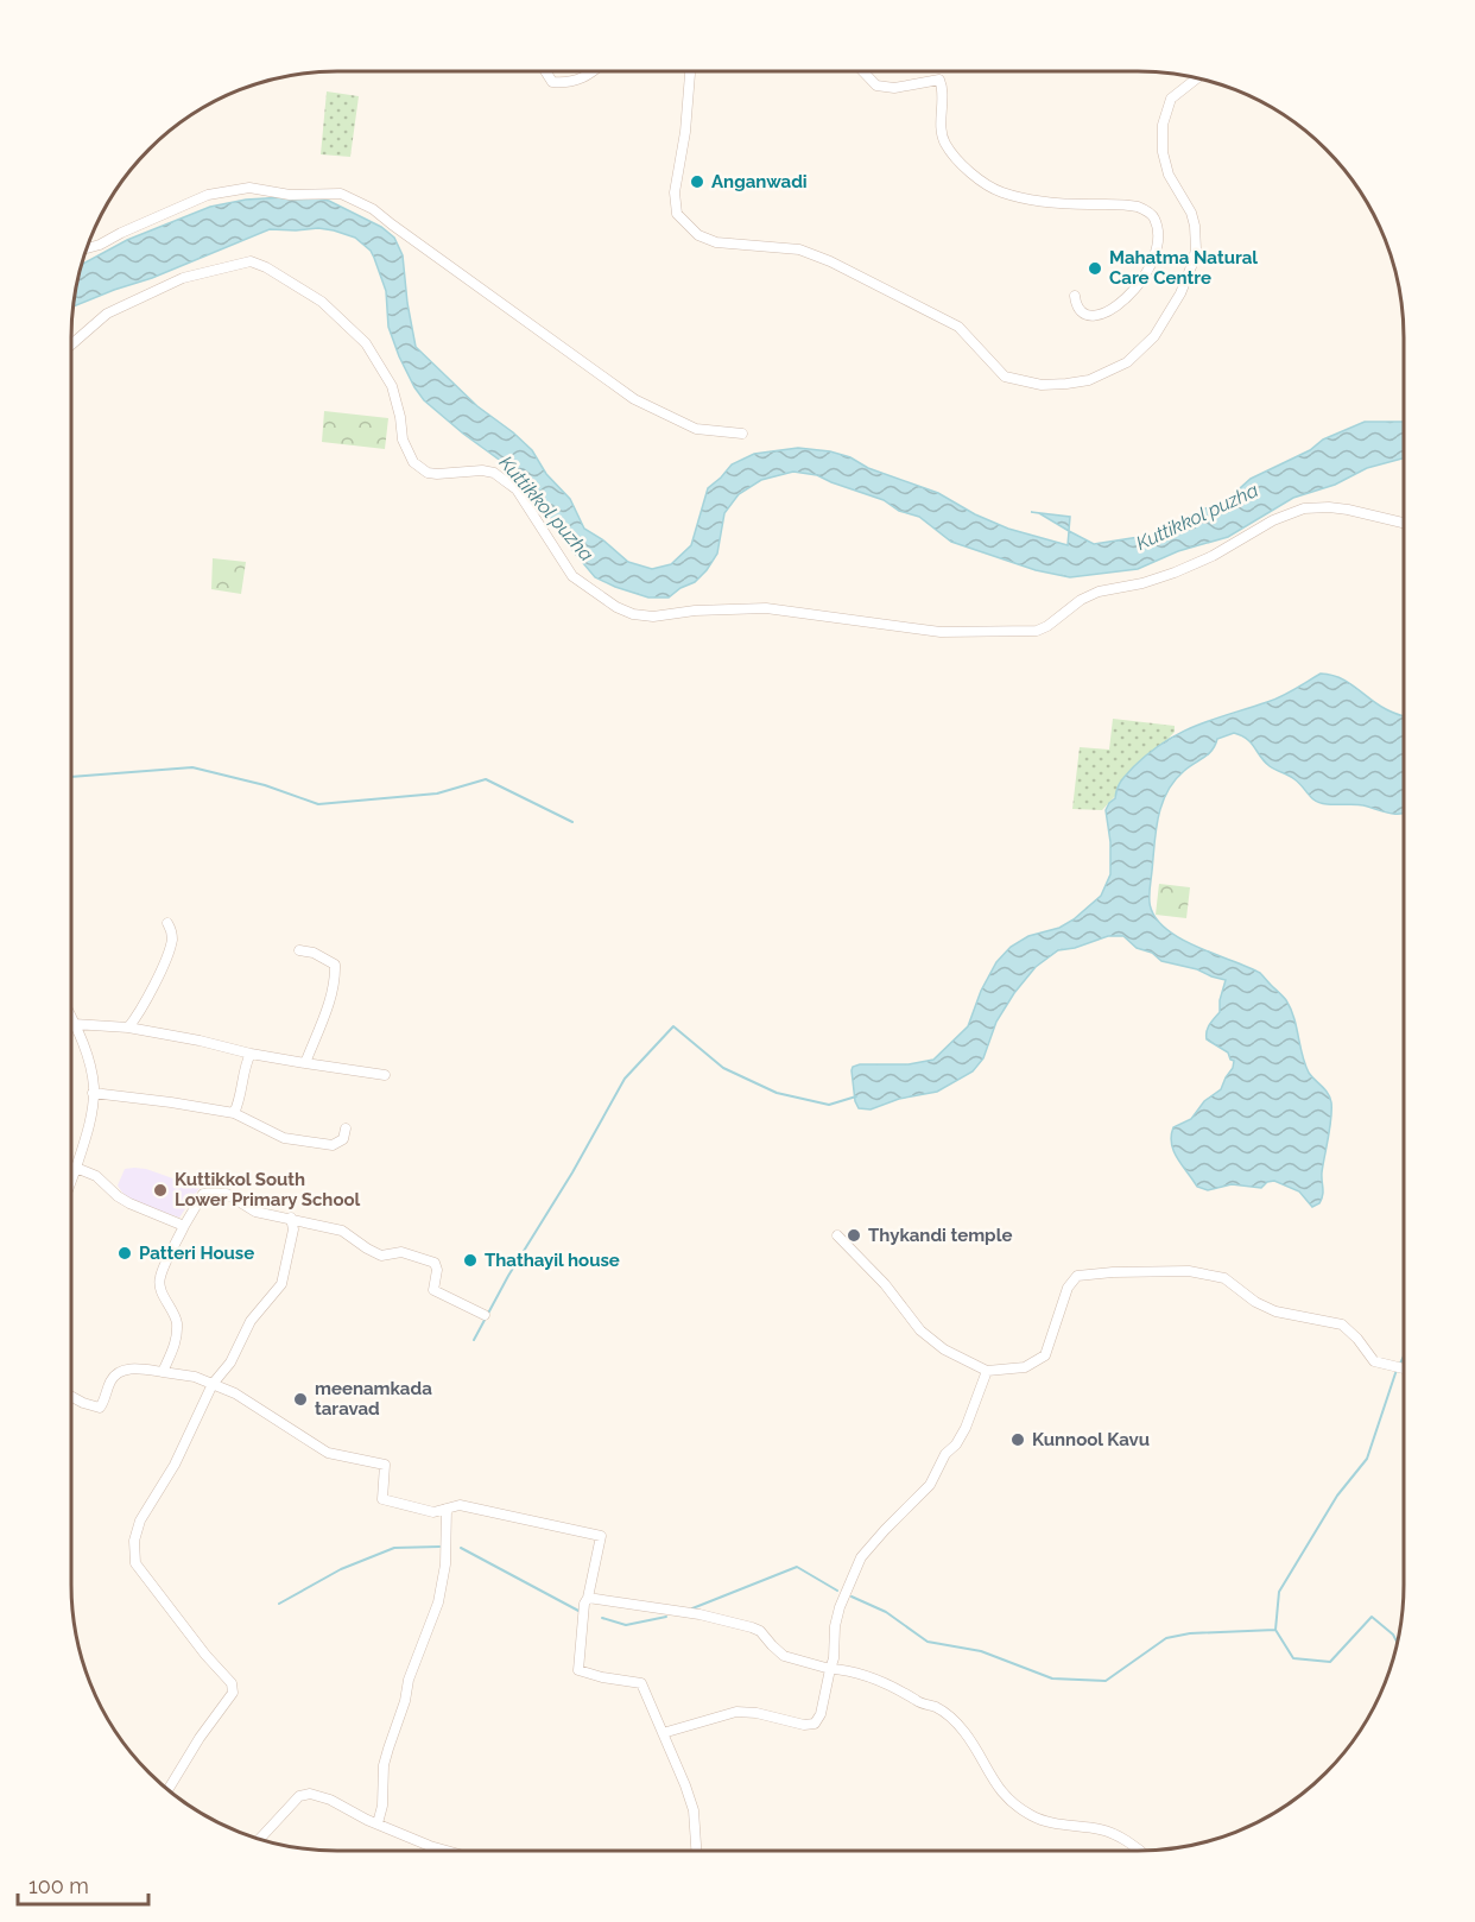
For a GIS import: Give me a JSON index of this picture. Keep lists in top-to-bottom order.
{
  "water": ["Kuttikkol puzha"],
  "places": [
    "Anganwadi",
    "Mahatma Natural Care Centre",
    "Kuttikkol South Lower Primary School",
    "Thykandi temple",
    "Patteri House",
    "Thathayil house",
    "meenamkada taravad",
    "Kunnool Kavu"
  ],
  "scale_bar": "100 m"
}
